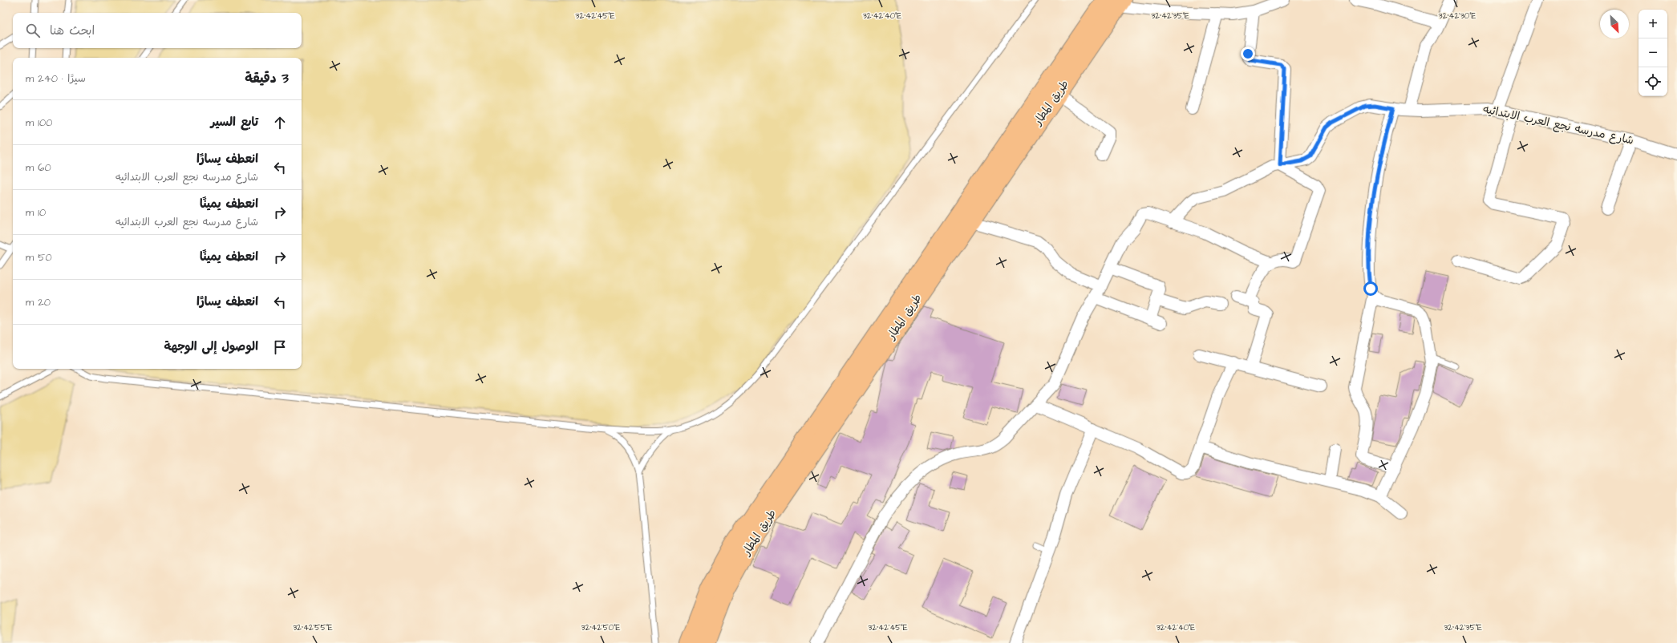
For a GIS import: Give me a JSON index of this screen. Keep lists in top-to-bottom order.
{
  "streets": {
    "main road": ["طريق المطار"],
    "street": ["شارع مدرسه نجع العرب الابتدائيه"]
  },
  "north": "bottom right",
  "page": {
    "map_buttons": ["+", "−"],
    "search": "ابحث هنا",
    "heading": ["3 دقيقة", "سيرًا · 240 m"],
    "list": [
      ["تابع السير", "100 m"],
      ["انعطف يسارًا", "شارع مدرسه نجع العرب الابتدائيه", "60 m"],
      ["انعطف يمينًا", "شارع مدرسه نجع العرب الابتدائيه", "10 m"],
      ["انعطف يمينًا", "50 m"],
      ["انعطف يسارًا", "20 m"],
      "الوصول إلى الوجهة"
    ]
  },
  "coordinates": [
    "32°42'45\"E",
    "32°42'40\"E",
    "32°42'35\"E",
    "32°42'30\"E",
    "32°42'55\"E",
    "32°42'50\"E"
  ]
}
